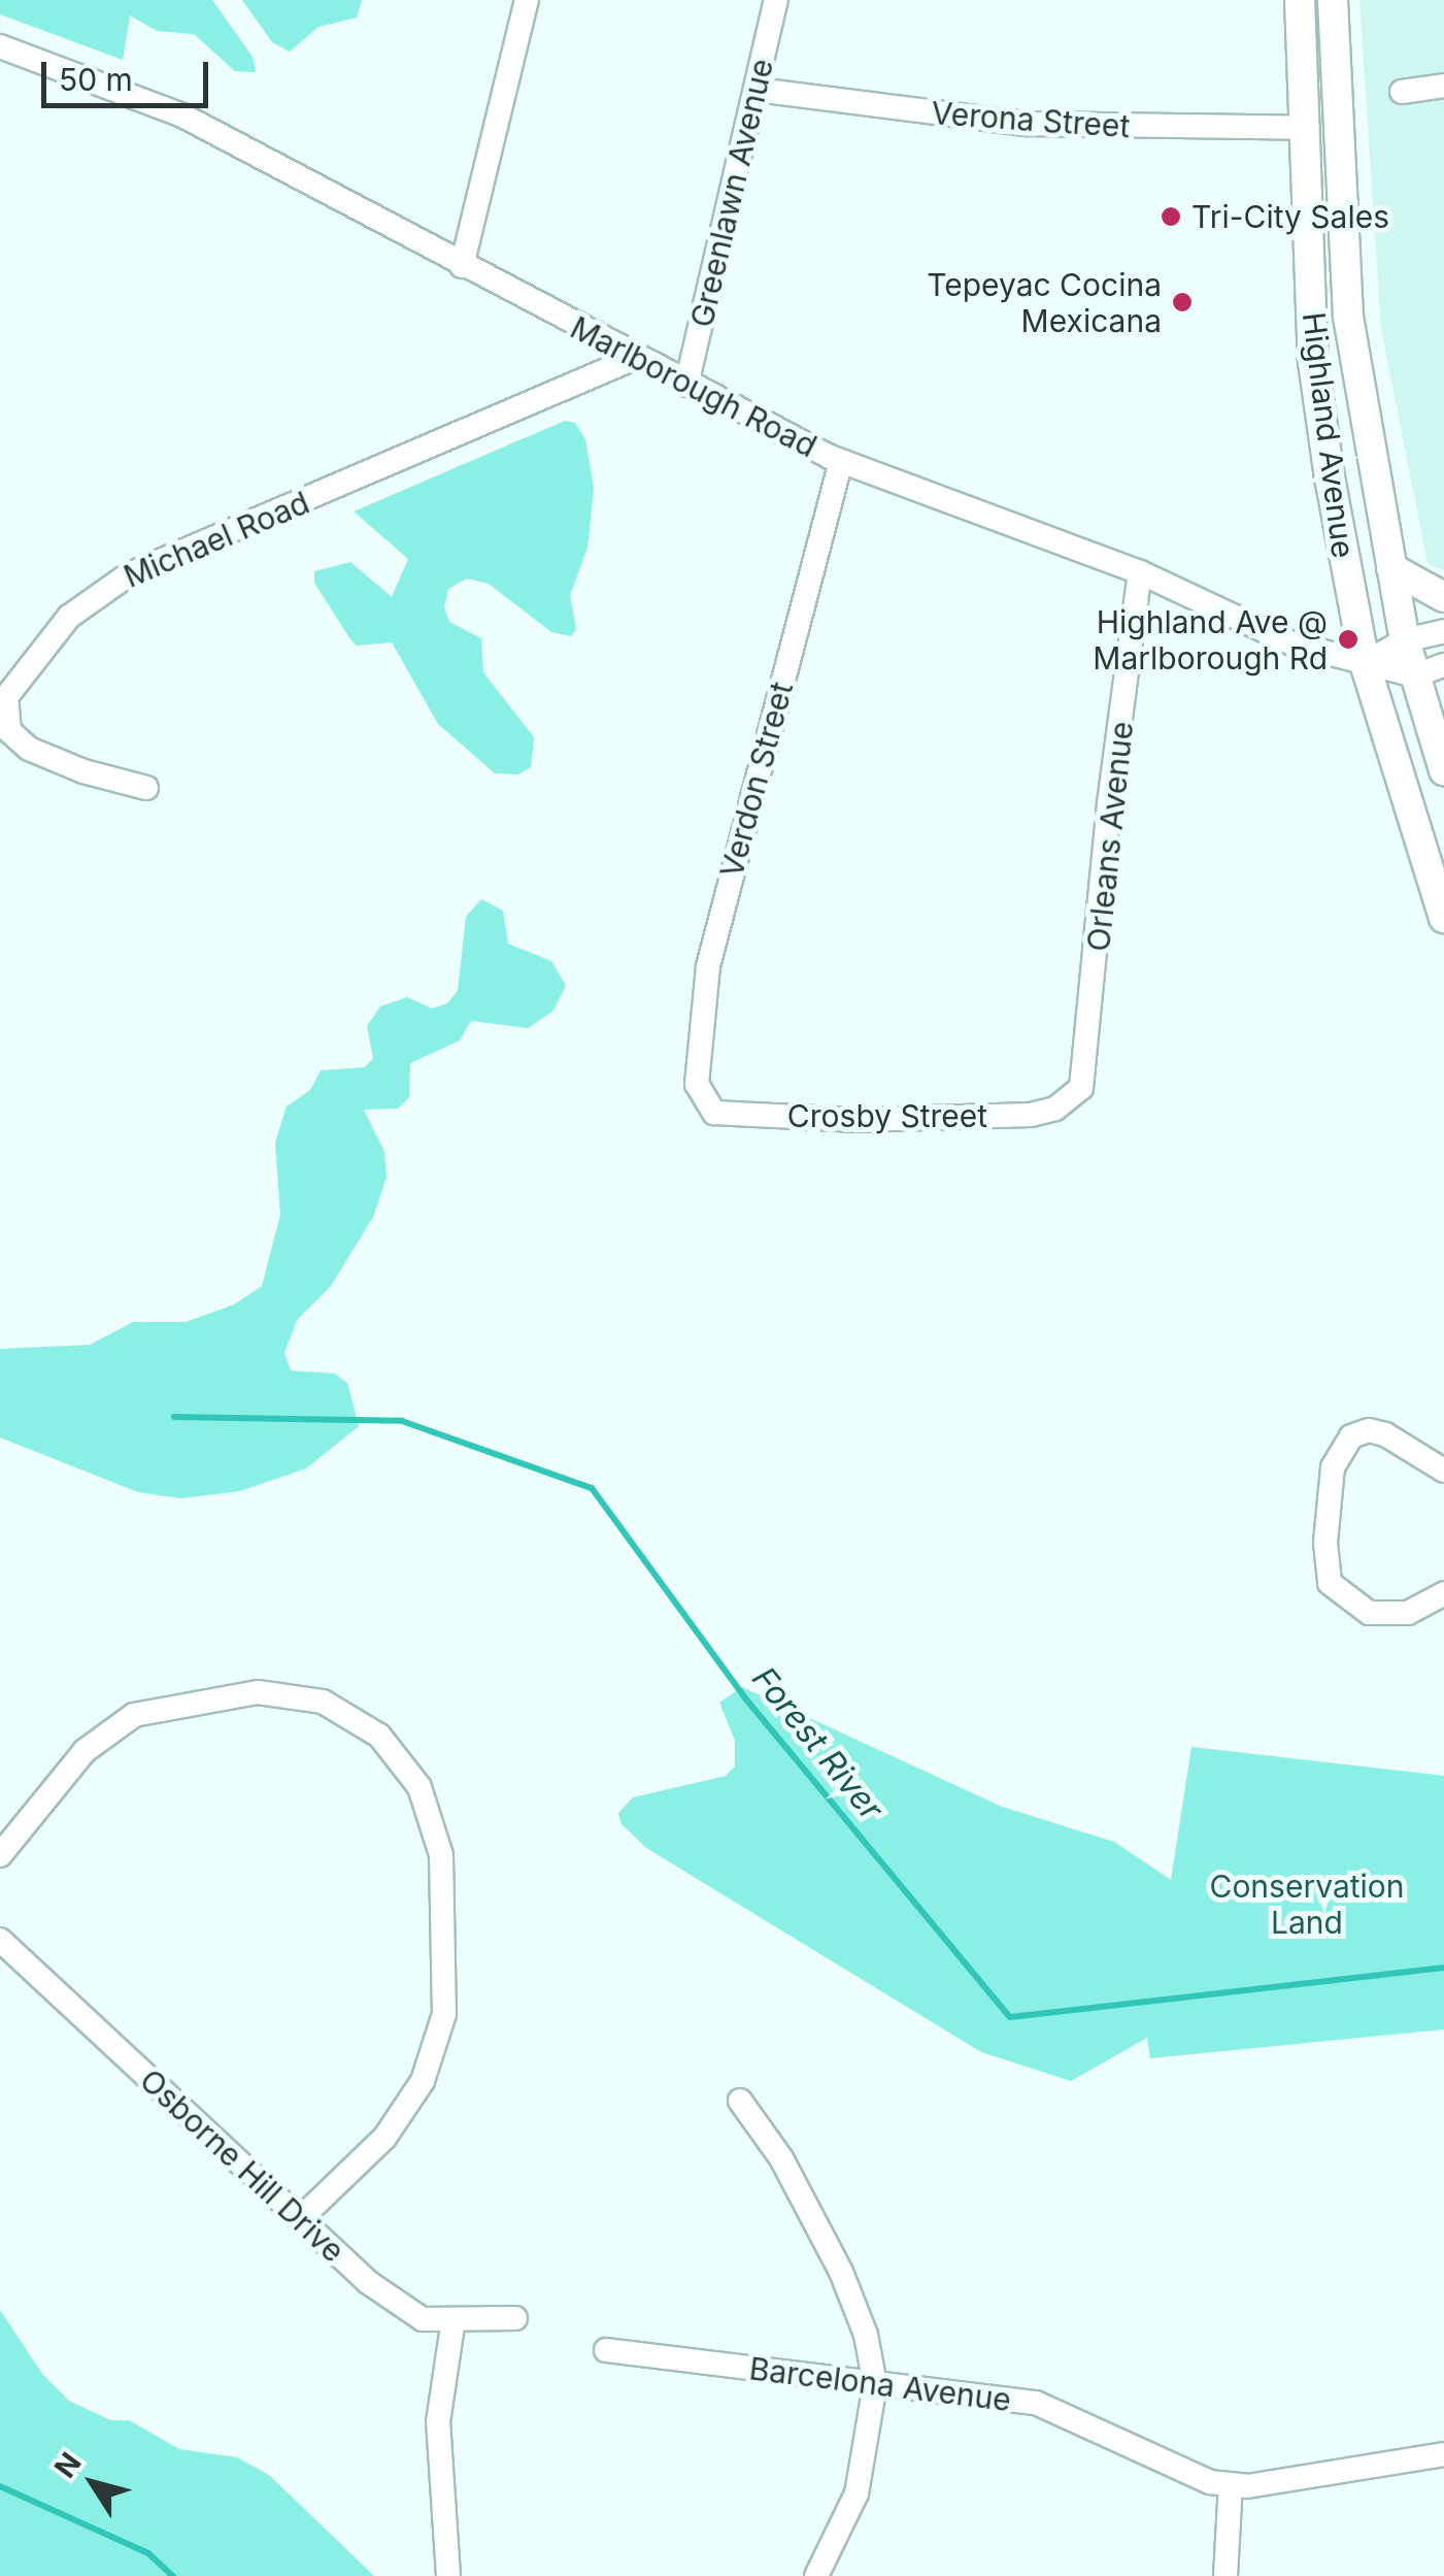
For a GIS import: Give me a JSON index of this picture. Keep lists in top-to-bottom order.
{
  "streets": {
    "main road": ["Highland Avenue"],
    "street": [
      "Verona Street",
      "Greenlawn Avenue",
      "Marlborough Road",
      "Michael Road",
      "Verdon Street",
      "Orleans Avenue",
      "Crosby Street",
      "Osborne Hill Drive",
      "Barcelona Avenue"
    ]
  },
  "crossings": [
    ["Verona Street", "Greenlawn Avenue"],
    ["Verona Street", "Highland Avenue"],
    ["Greenlawn Avenue", "Marlborough Road"],
    ["Marlborough Road", "Highland Avenue"],
    ["Marlborough Road", "Michael Road"],
    ["Marlborough Road", "Verdon Street"],
    ["Marlborough Road", "Orleans Avenue"],
    ["Verdon Street", "Crosby Street"],
    ["Orleans Avenue", "Crosby Street"]
  ],
  "water": ["Forest River"],
  "parks": ["Conservation Land"],
  "places": ["Tri-City Sales", "Tepeyac Cocina Mexicana", "Highland Ave @ Marlborough Rd"],
  "scale_bar": "50 m",
  "north": "top left"
}
